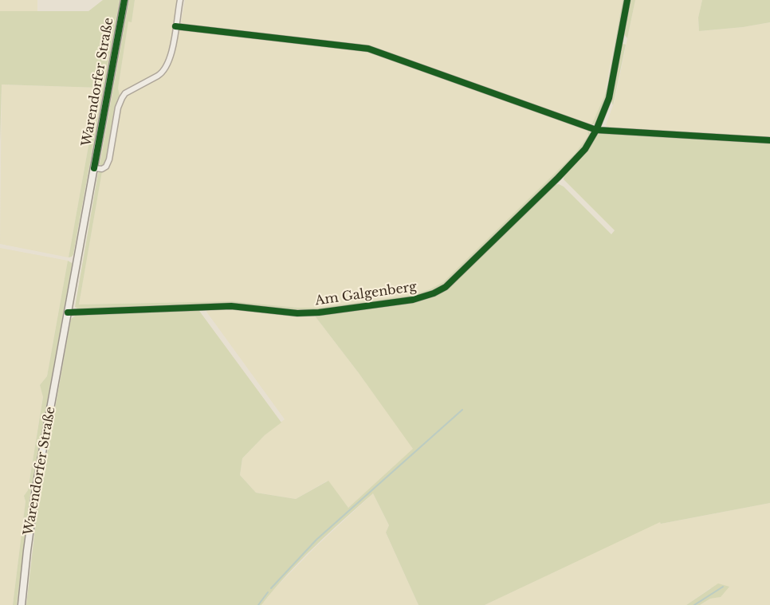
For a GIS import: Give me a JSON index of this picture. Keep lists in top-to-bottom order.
{
  "streets": {
    "main road": ["Warendorfer Straße"],
    "street": ["Am Galgenberg"]
  },
  "crossings": [
    ["Warendorfer Straße", "Am Galgenberg"]
  ]
}
